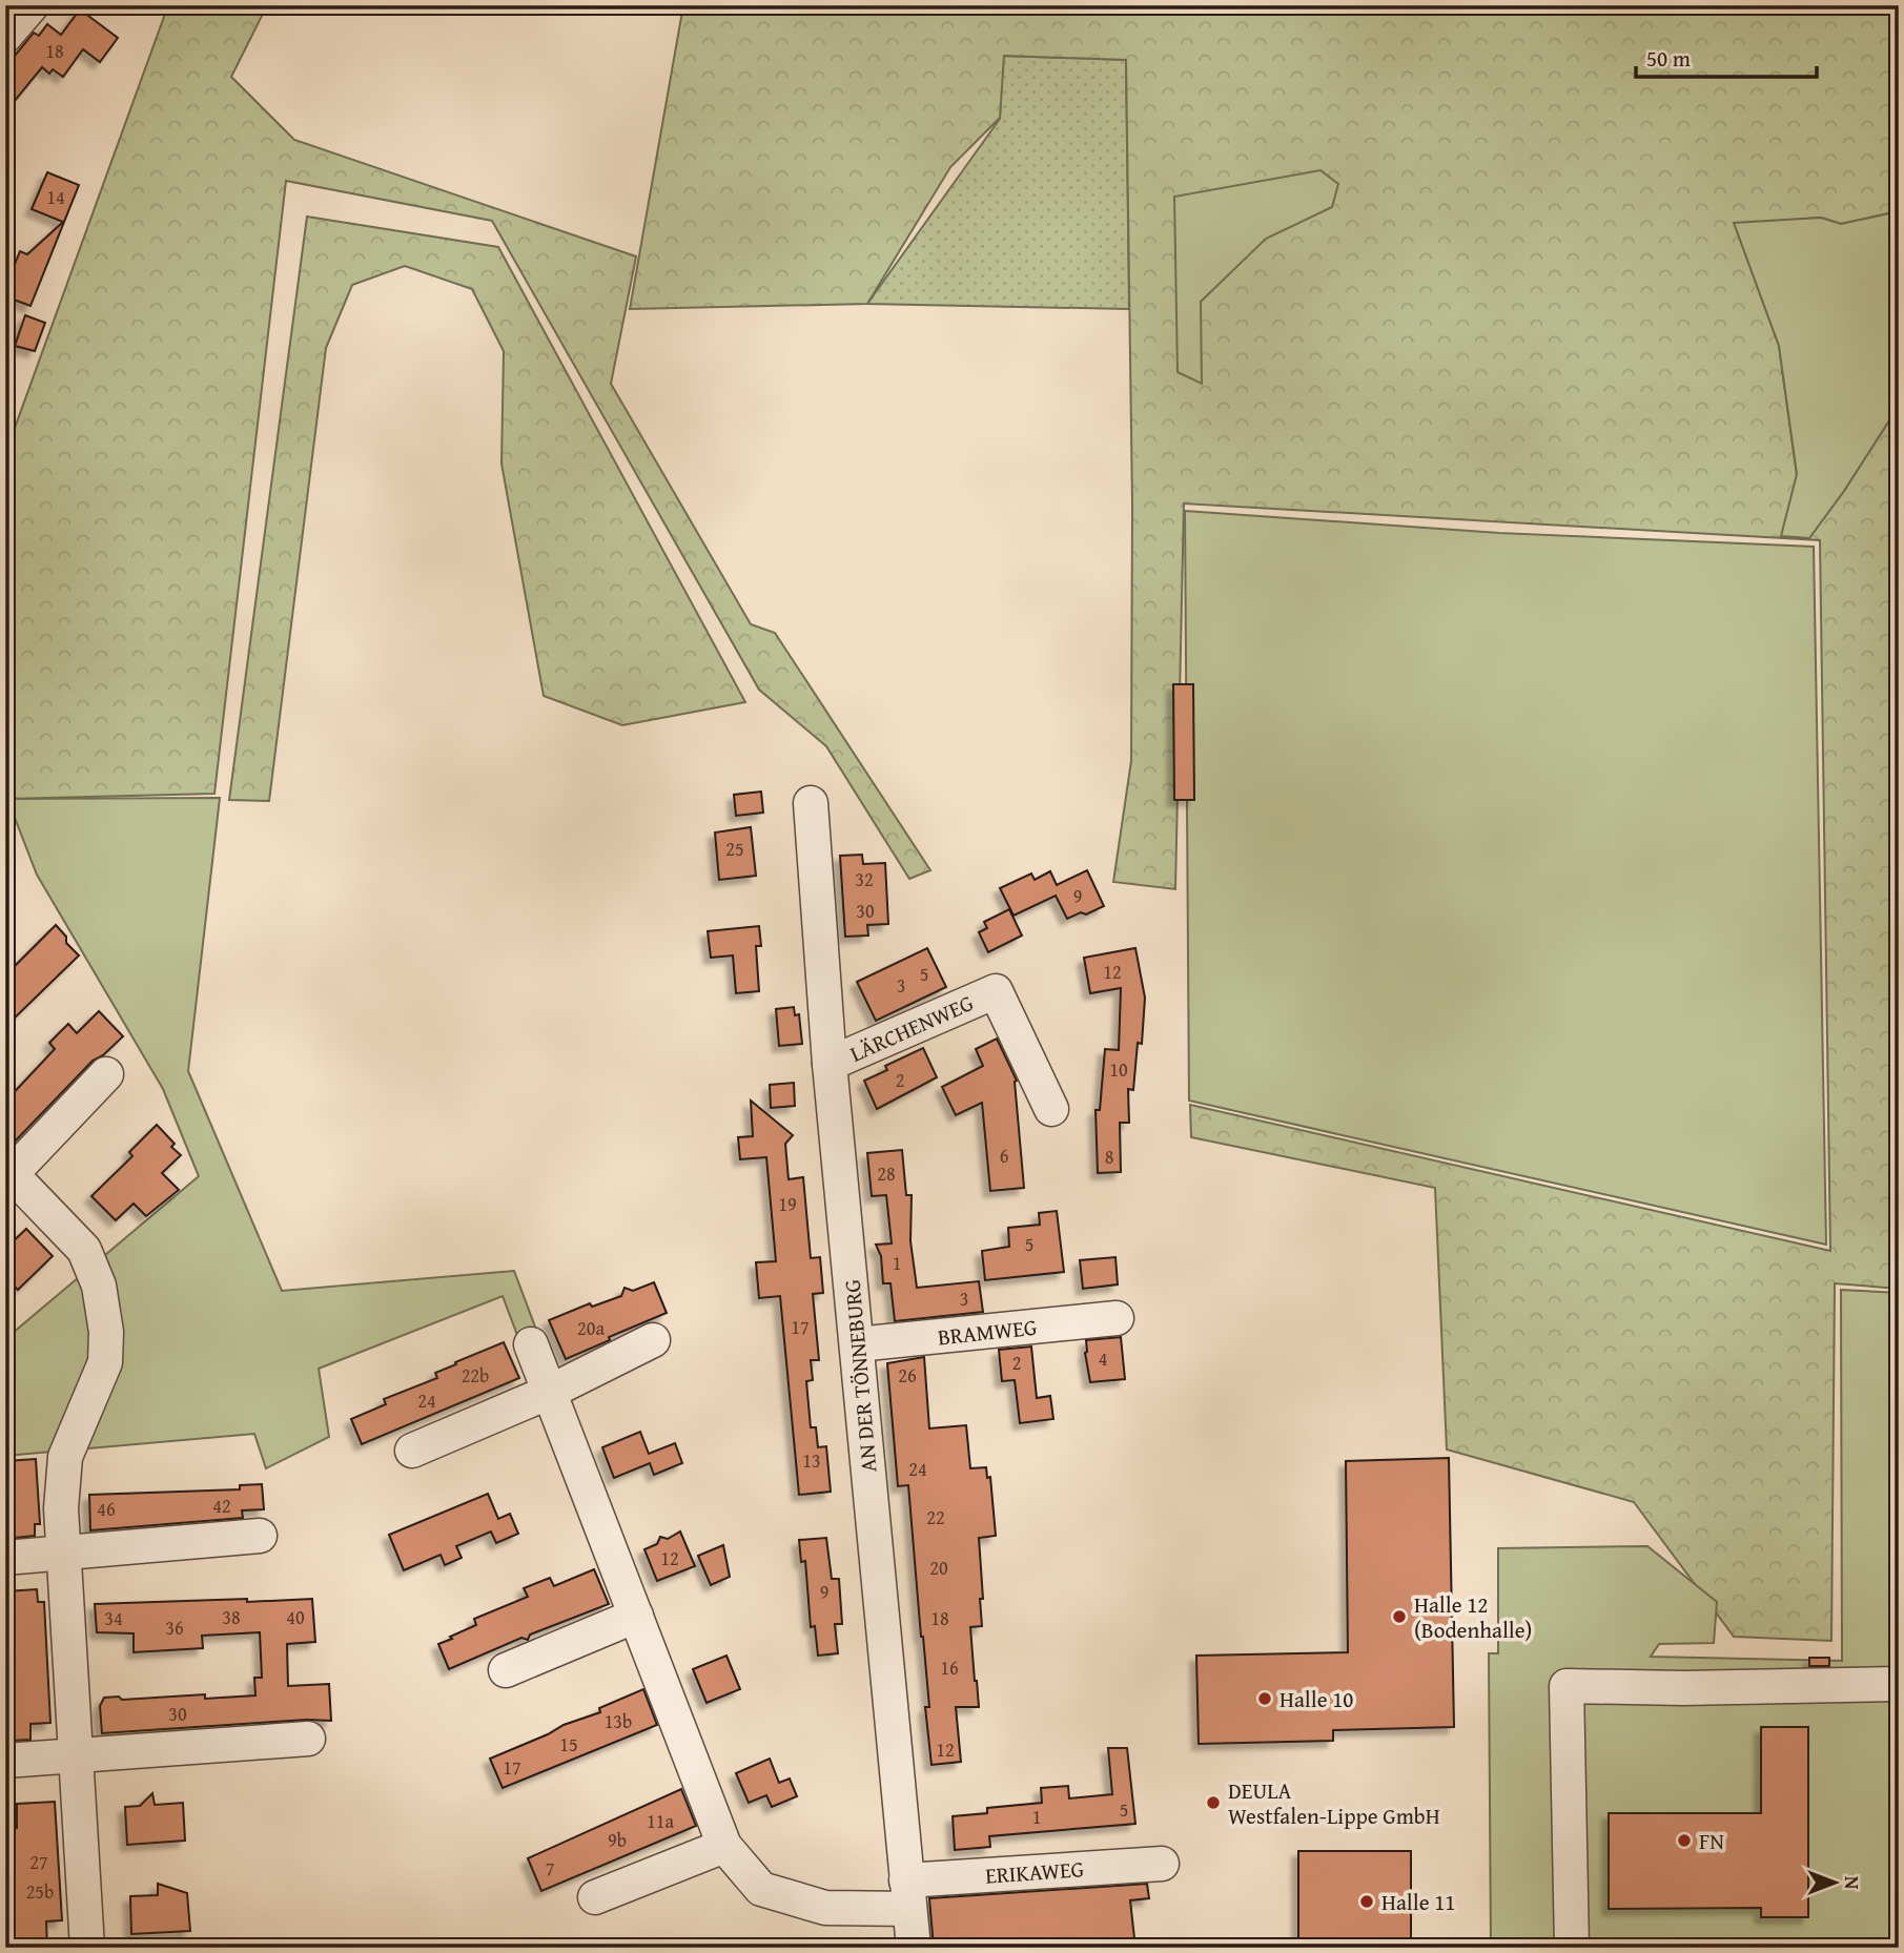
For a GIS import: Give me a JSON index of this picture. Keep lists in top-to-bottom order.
{
  "streets": {
    "street": [
      "LÄRCHENWEG",
      "BRAMWEG",
      "AN DER TÖNNEBURG",
      "ERIKAWEG"
    ]
  },
  "crossings": [
    ["LÄRCHENWEG", "AN DER TÖNNEBURG"],
    ["BRAMWEG", "AN DER TÖNNEBURG"],
    ["AN DER TÖNNEBURG", "ERIKAWEG"]
  ],
  "places": [
    "Halle 12 (Bodenhalle)",
    "Halle 10",
    "DEULA Westfalen-Lippe GmbH",
    "FN",
    "Halle 11"
  ],
  "house_numbers": [
    "18",
    "14",
    "25",
    "32",
    "9",
    "30",
    "12",
    "5",
    "3",
    "10",
    "2",
    "6",
    "8",
    "28",
    "19",
    "5",
    "1",
    "3",
    "17",
    "20a",
    "4",
    "2",
    "22b",
    "26",
    "24",
    "13",
    "24",
    "42",
    "46",
    "22",
    "12",
    "20",
    "9",
    "38",
    "40",
    "34",
    "18",
    "36",
    "16",
    "30",
    "13b",
    "15",
    "12",
    "17",
    "5",
    "1",
    "11a",
    "9b",
    "27",
    "7",
    "25b"
  ],
  "scale_bar": "50 m",
  "north": "right"
}
